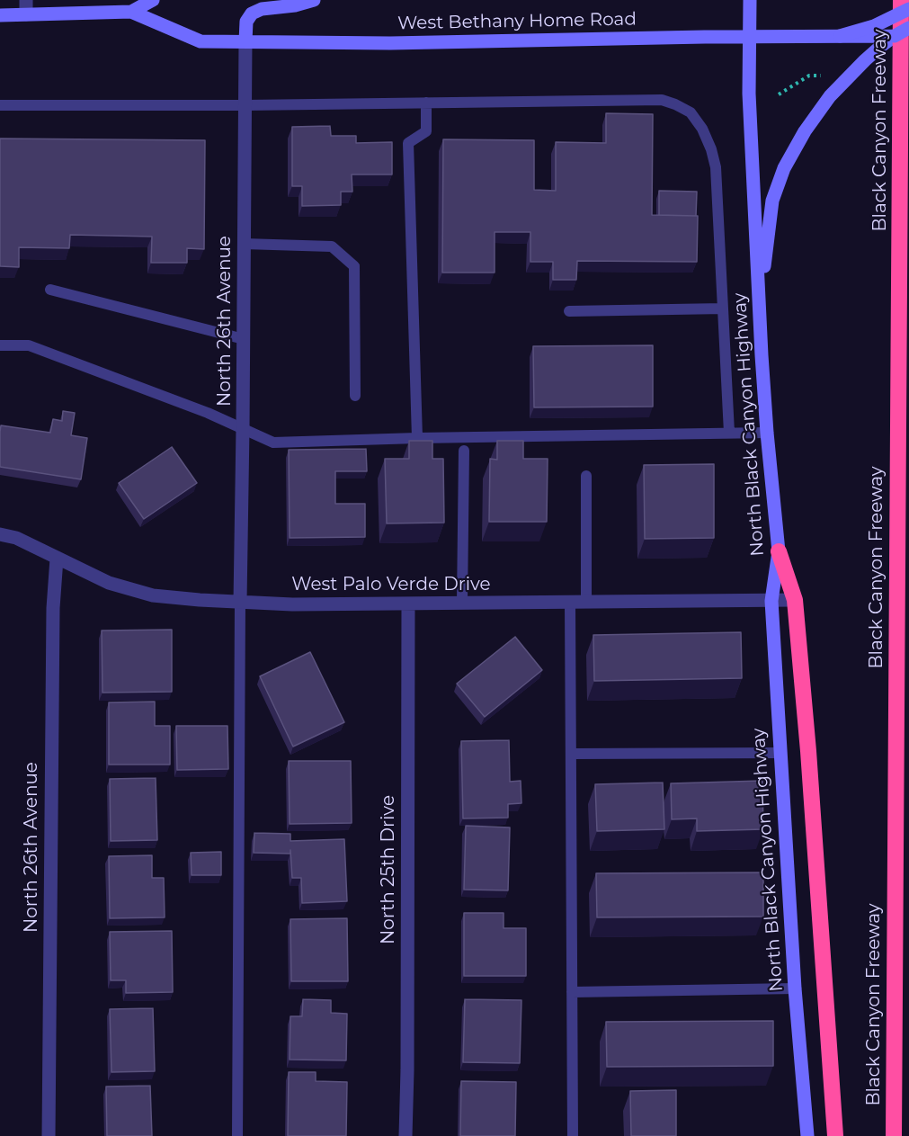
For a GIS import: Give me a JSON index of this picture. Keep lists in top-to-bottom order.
{
  "streets": {
    "highway": ["Black Canyon Freeway"],
    "main road": ["West Bethany Home Road", "North Black Canyon Highway"],
    "street": ["North 26th Avenue", "West Palo Verde Drive", "North 25th Drive"]
  },
  "crossings": [
    ["West Bethany Home Road", "North 26th Avenue"],
    ["West Bethany Home Road", "North Black Canyon Highway"],
    ["North 26th Avenue", "West Palo Verde Drive"],
    ["North Black Canyon Highway", "West Palo Verde Drive"],
    ["West Palo Verde Drive", "North 25th Drive"]
  ]
}
